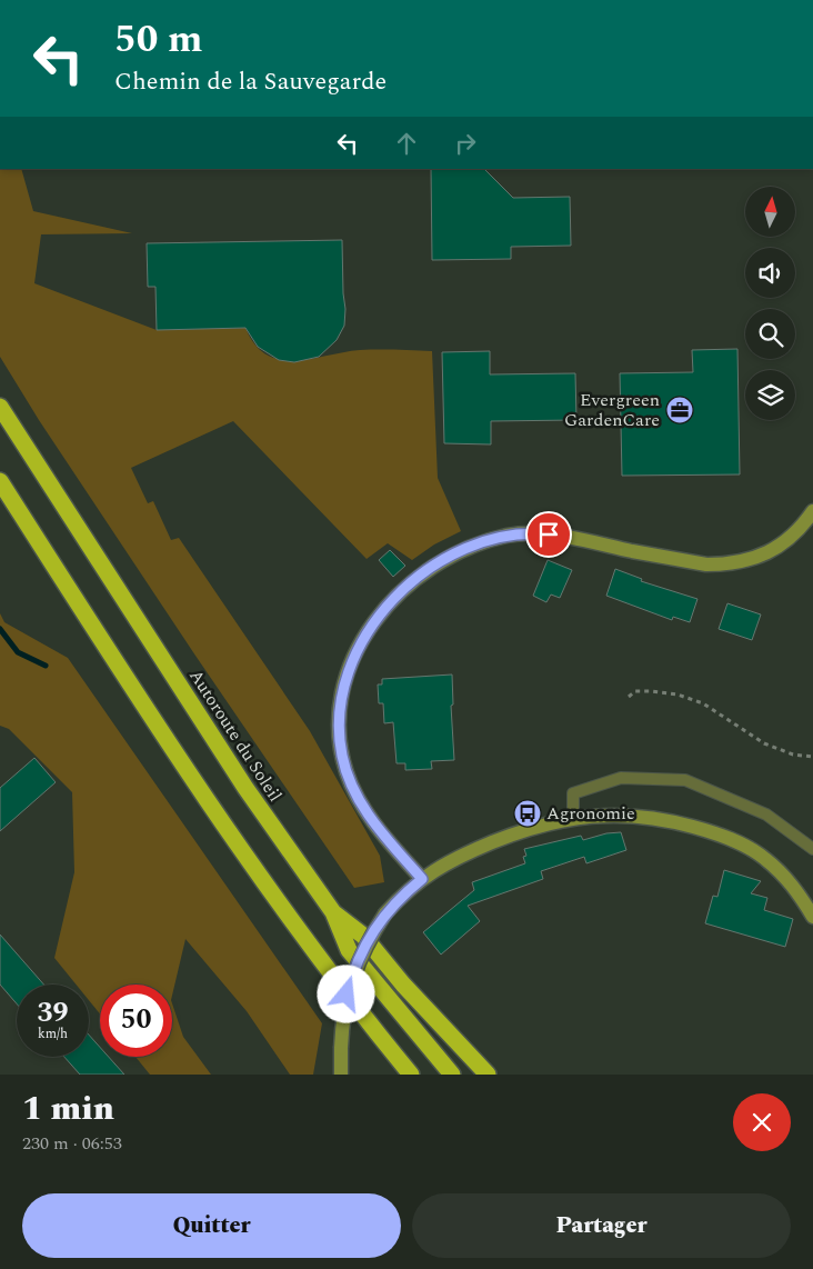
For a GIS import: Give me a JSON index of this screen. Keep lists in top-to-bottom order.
{
  "streets": {
    "highway": ["Autoroute du Soleil"]
  },
  "places": {
    "office": ["Evergreen GardenCare"],
    "bus stop": ["Agronomie"]
  },
  "north": "top",
  "page": {
    "turn": ["50 m", "Chemin de la Sauvegarde"],
    "speed": "39 km/h",
    "limit": "50",
    "heading": ["1 min", "230 m · 06:53"],
    "buttons": ["Quitter", "Partager"]
  }
}
